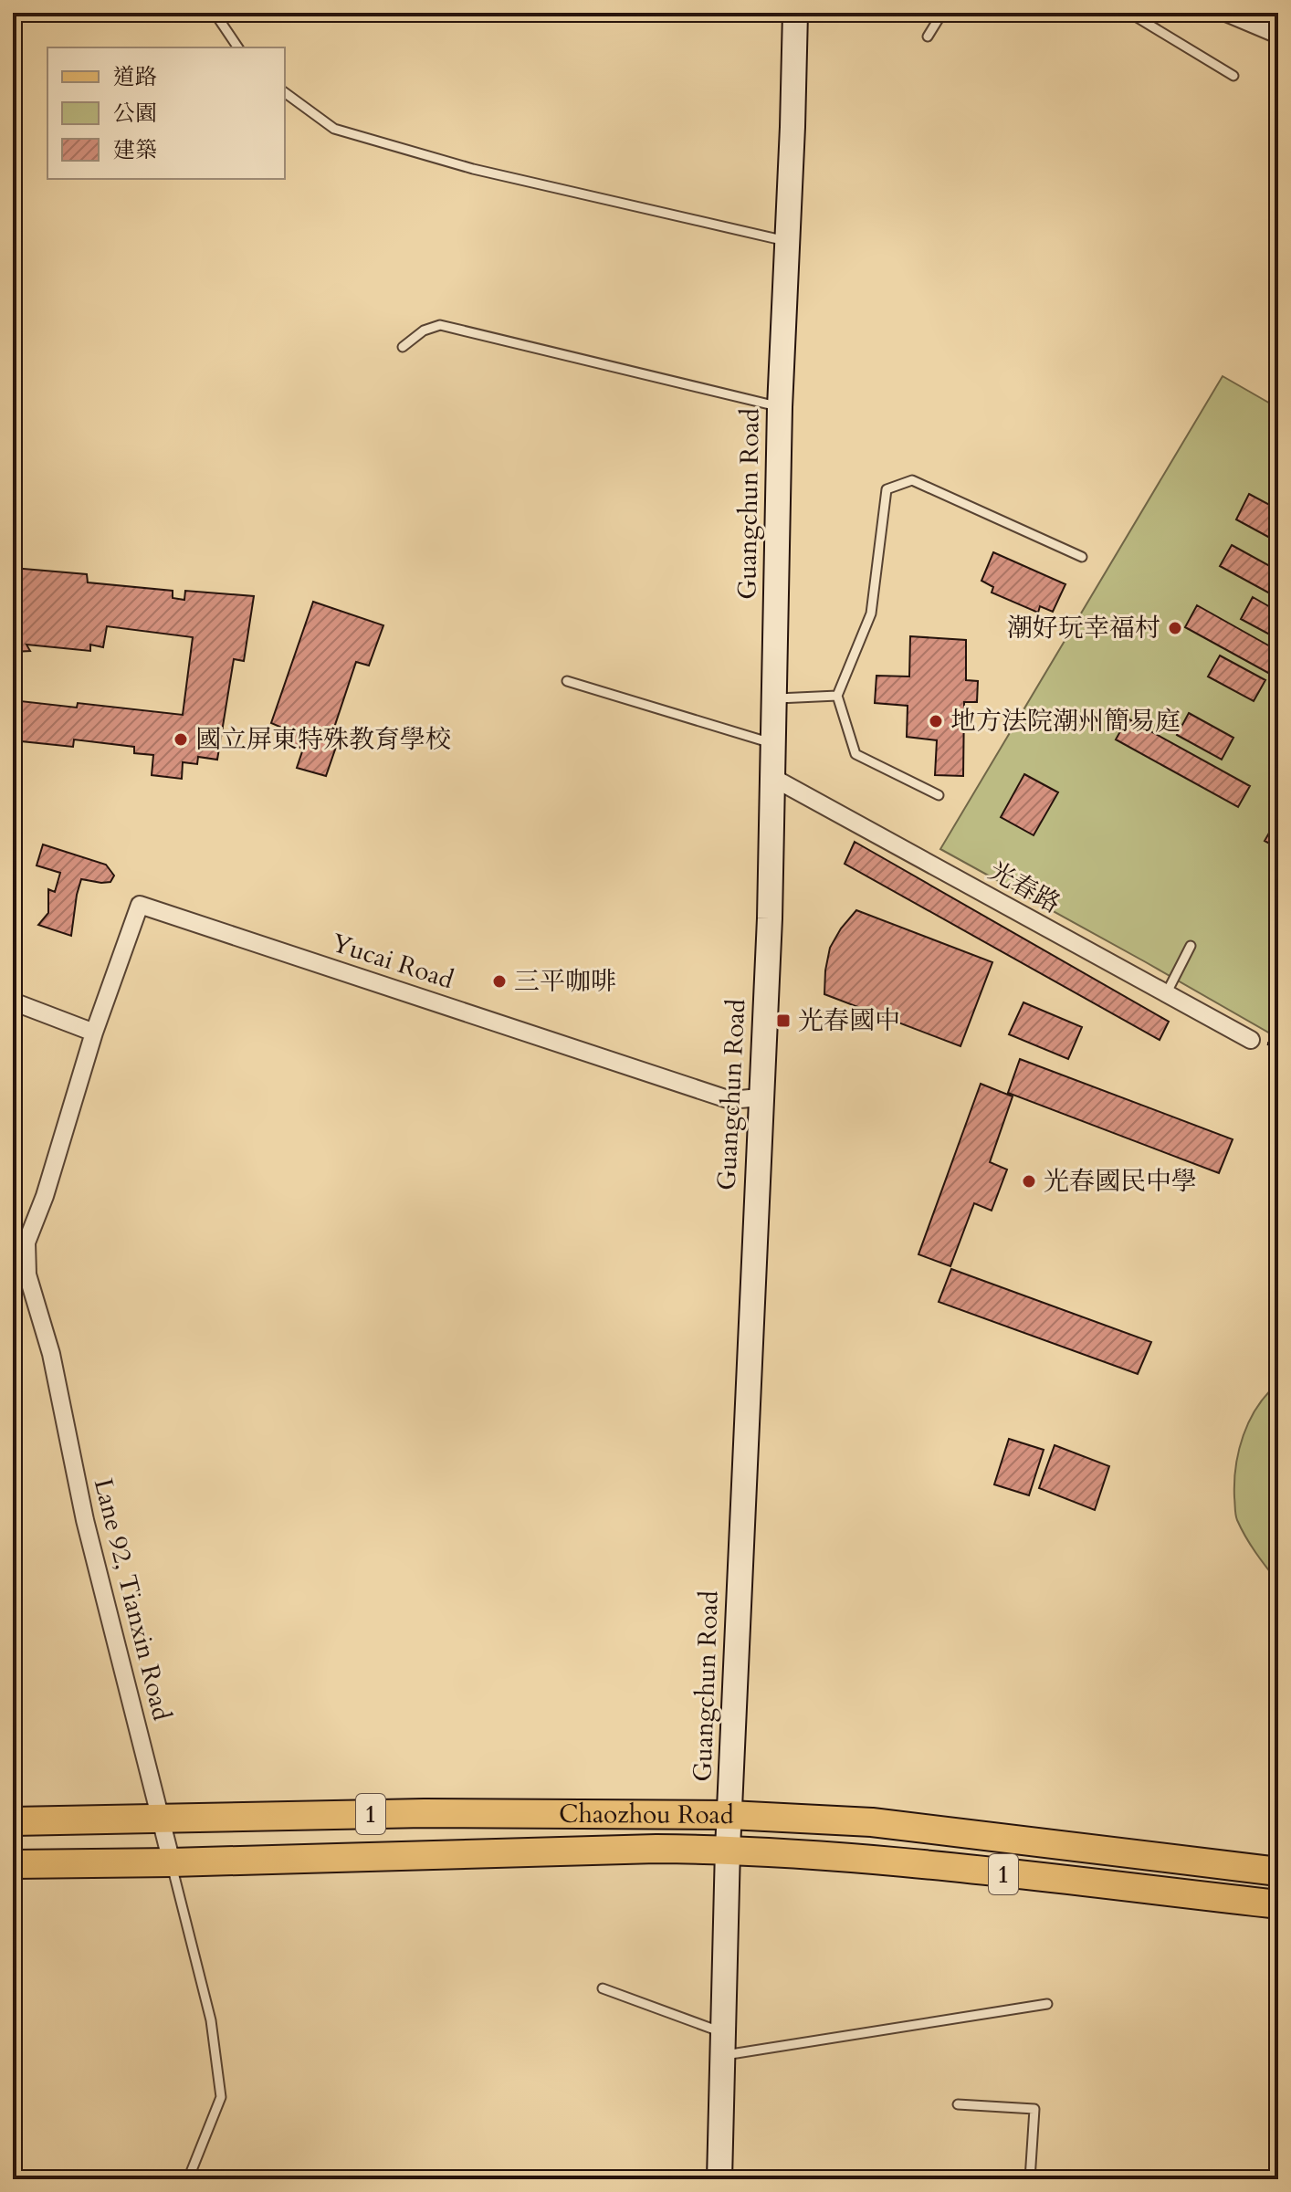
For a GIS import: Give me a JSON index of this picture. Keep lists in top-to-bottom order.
{
  "streets": {
    "main road": ["Guangchun Road", "1", "Chaozhou Road"],
    "street": ["光春路", "Yucai Road", "Lane 92, Tianxin Road"]
  },
  "crossings": [
    ["Guangchun Road", "光春路"],
    ["Guangchun Road", "Yucai Road"],
    ["Guangchun Road", "Chaozhou Road"],
    ["Yucai Road", "Lane 92, Tianxin Road"],
    ["Lane 92, Tianxin Road", "Chaozhou Road"]
  ],
  "places": {
    "other": [
      "潮好玩幸福村",
      "地方法院潮州簡易庭",
      "國立屏東特殊教育學校",
      "三平咖啡",
      "光春國民中學"
    ],
    "transit": ["光春國中"]
  },
  "legend": ["道路", "公園", "建築"]
}
